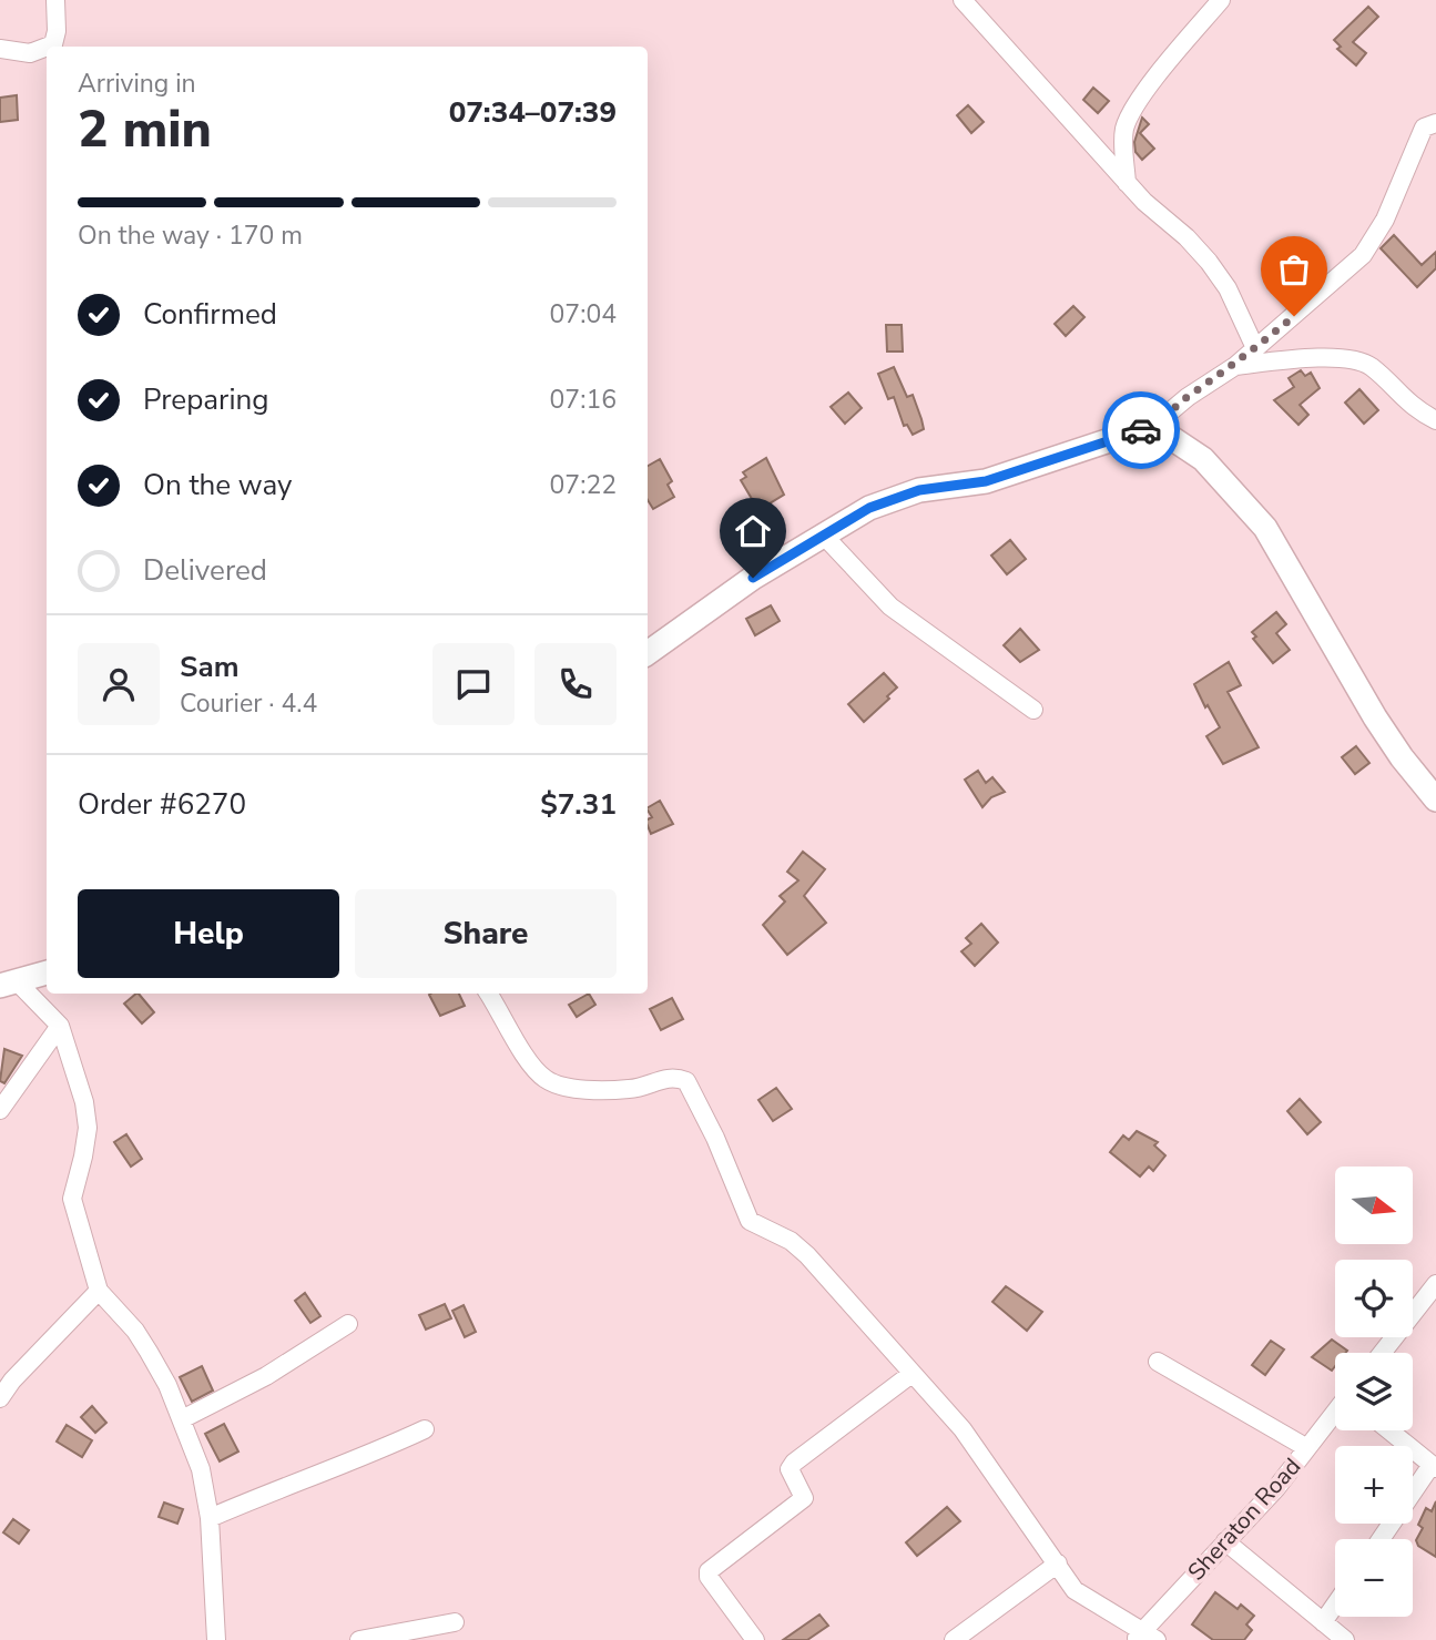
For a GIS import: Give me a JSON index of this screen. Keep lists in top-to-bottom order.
{
  "streets": {
    "street": ["Sheraton Road"]
  },
  "north": "right",
  "page": {
    "heading": ["2 min", "Arriving in", "07:34–07:39"],
    "panel": [
      "Sam",
      "Courier · 4.4",
      "Order #6270",
      "$7.31"
    ],
    "bar": "On the way · 170 m",
    "list": [
      ["Confirmed", "07:04"],
      ["Preparing", "07:16"],
      ["On the way", "07:22"],
      "Delivered"
    ],
    "buttons": ["Help", "Share"],
    "map_buttons": ["+", "−"]
  }
}
